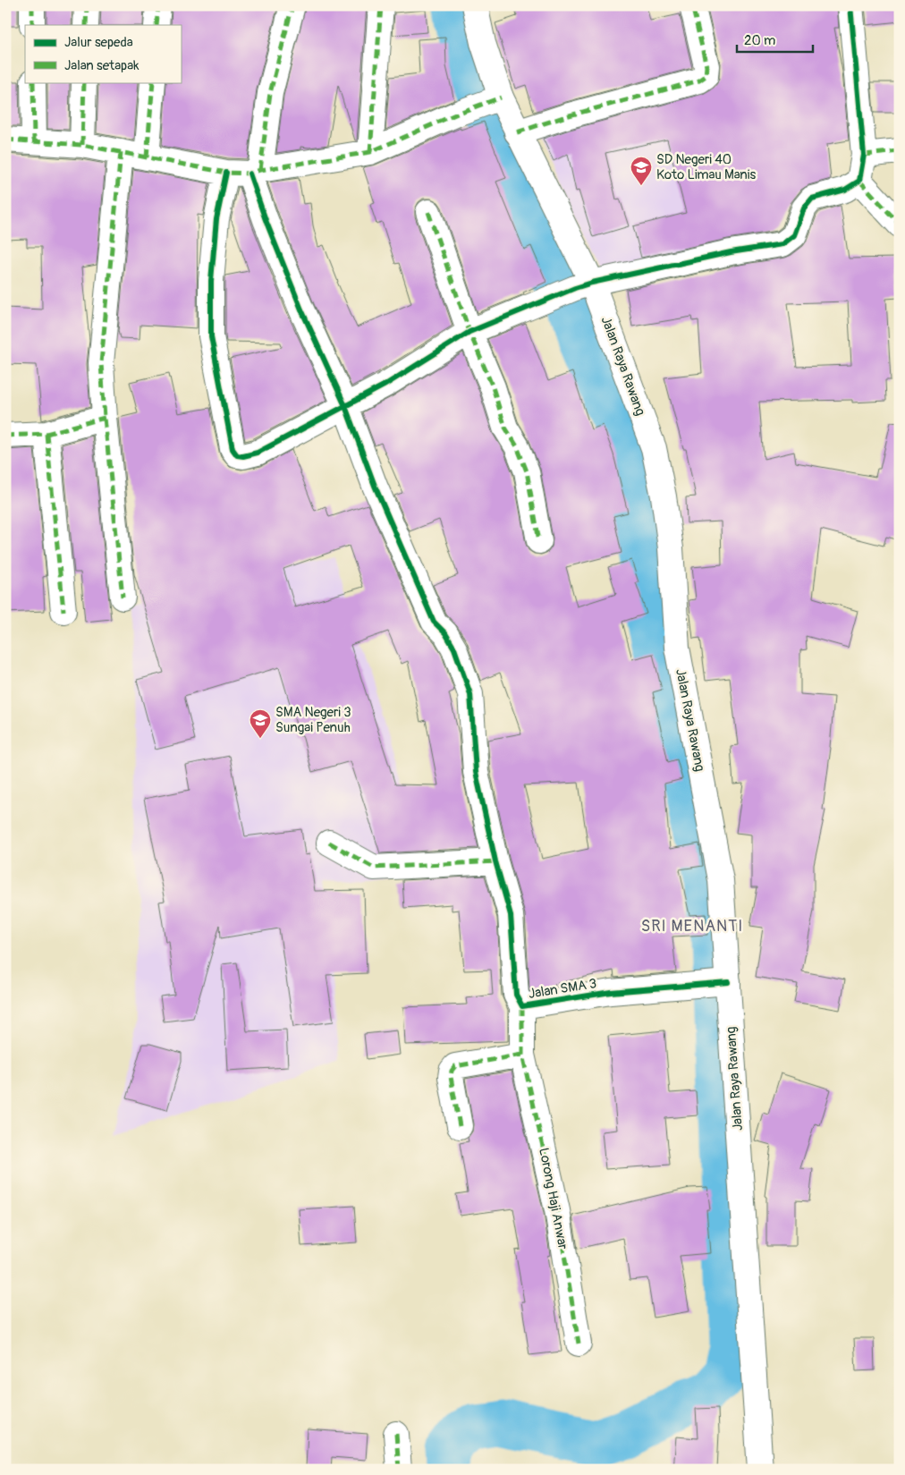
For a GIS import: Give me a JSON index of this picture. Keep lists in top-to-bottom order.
{
  "streets": {
    "street": ["Jalan Raya Rawang", "Jalan SMA 3", "Lorong Haji Anwar"]
  },
  "crossings": [
    ["Jalan Raya Rawang", "Jalan SMA 3"],
    ["Jalan SMA 3", "Lorong Haji Anwar"]
  ],
  "districts": ["SRI MENANTI"],
  "places": {
    "school or university": ["SD Negeri 40 Koto Limau Manis", "SMA Negeri 3 Sungai Penuh"]
  },
  "legend": ["Jalur sepeda", "Jalan setapak"],
  "scale_bar": "20 m"
}
